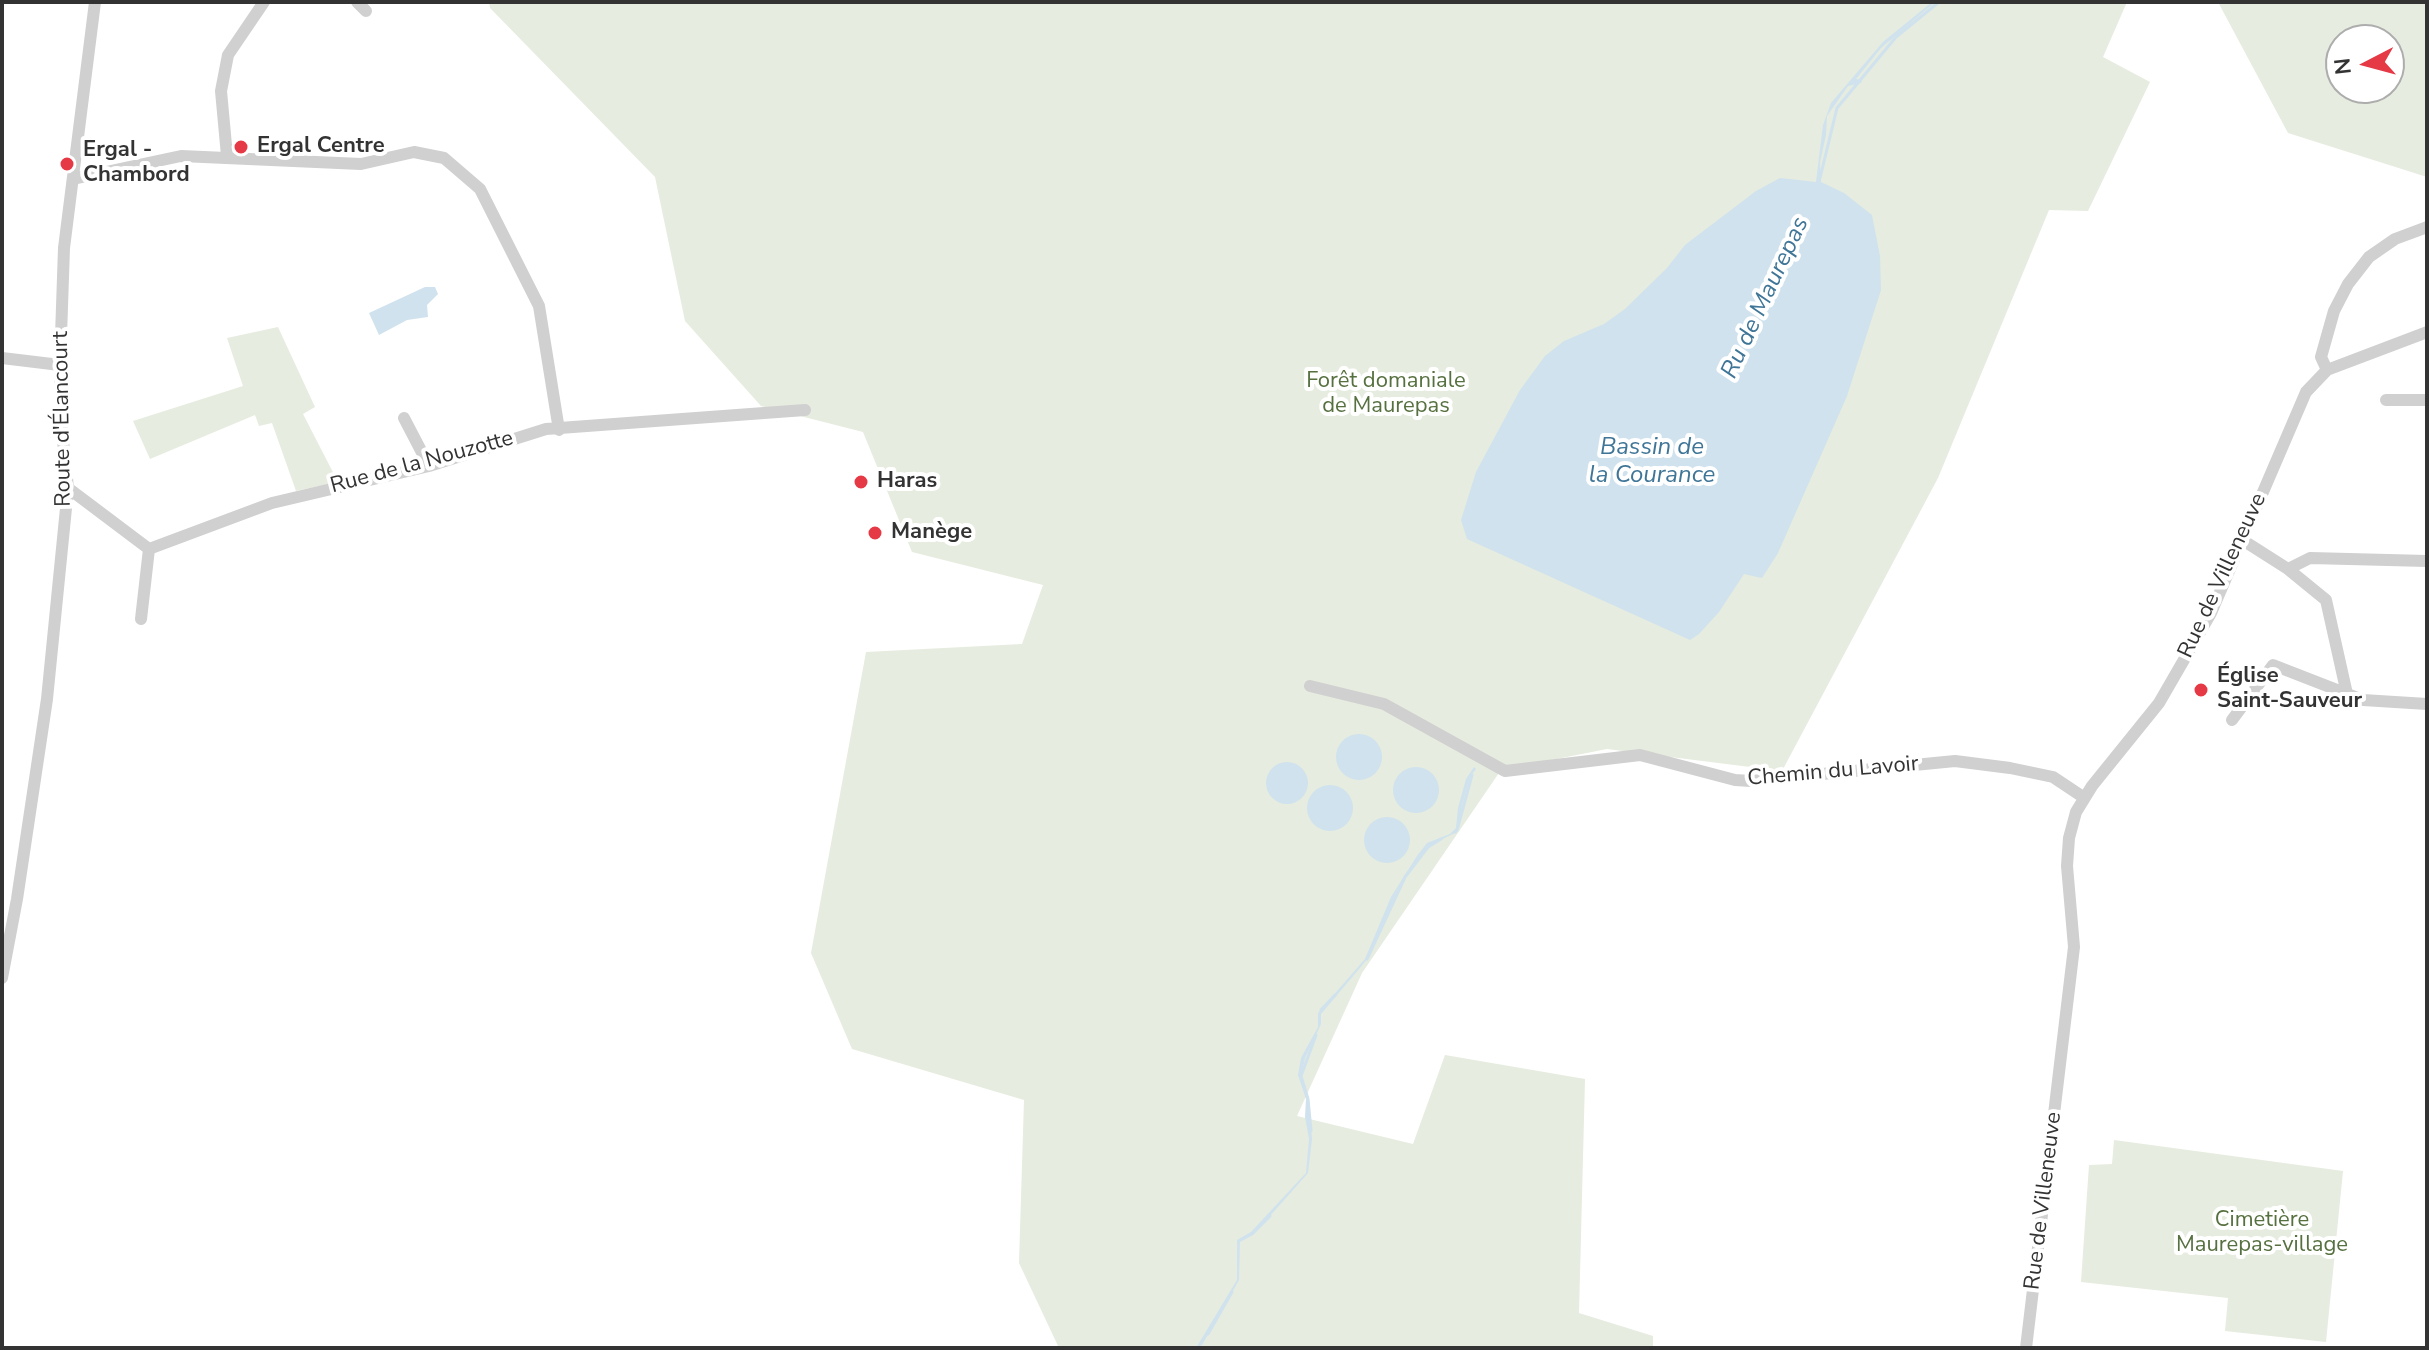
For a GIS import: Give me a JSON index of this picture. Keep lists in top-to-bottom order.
{
  "streets": {
    "street": [
      "Route d'Élancourt",
      "Rue de la Nouzotte",
      "Rue de Villeneuve",
      "Chemin du Lavoir"
    ]
  },
  "crossings": [
    ["Rue de Villeneuve", "Chemin du Lavoir"]
  ],
  "water": ["Ru de Maurepas", "Bassin de la Courance"],
  "parks": ["Forêt domaniale de Maurepas", "Cimetière Maurepas-village"],
  "places": [
    "Ergal Centre",
    "Ergal - Chambord",
    "Haras",
    "Manège",
    "Église Saint-Sauveur"
  ],
  "north": "left"
}
